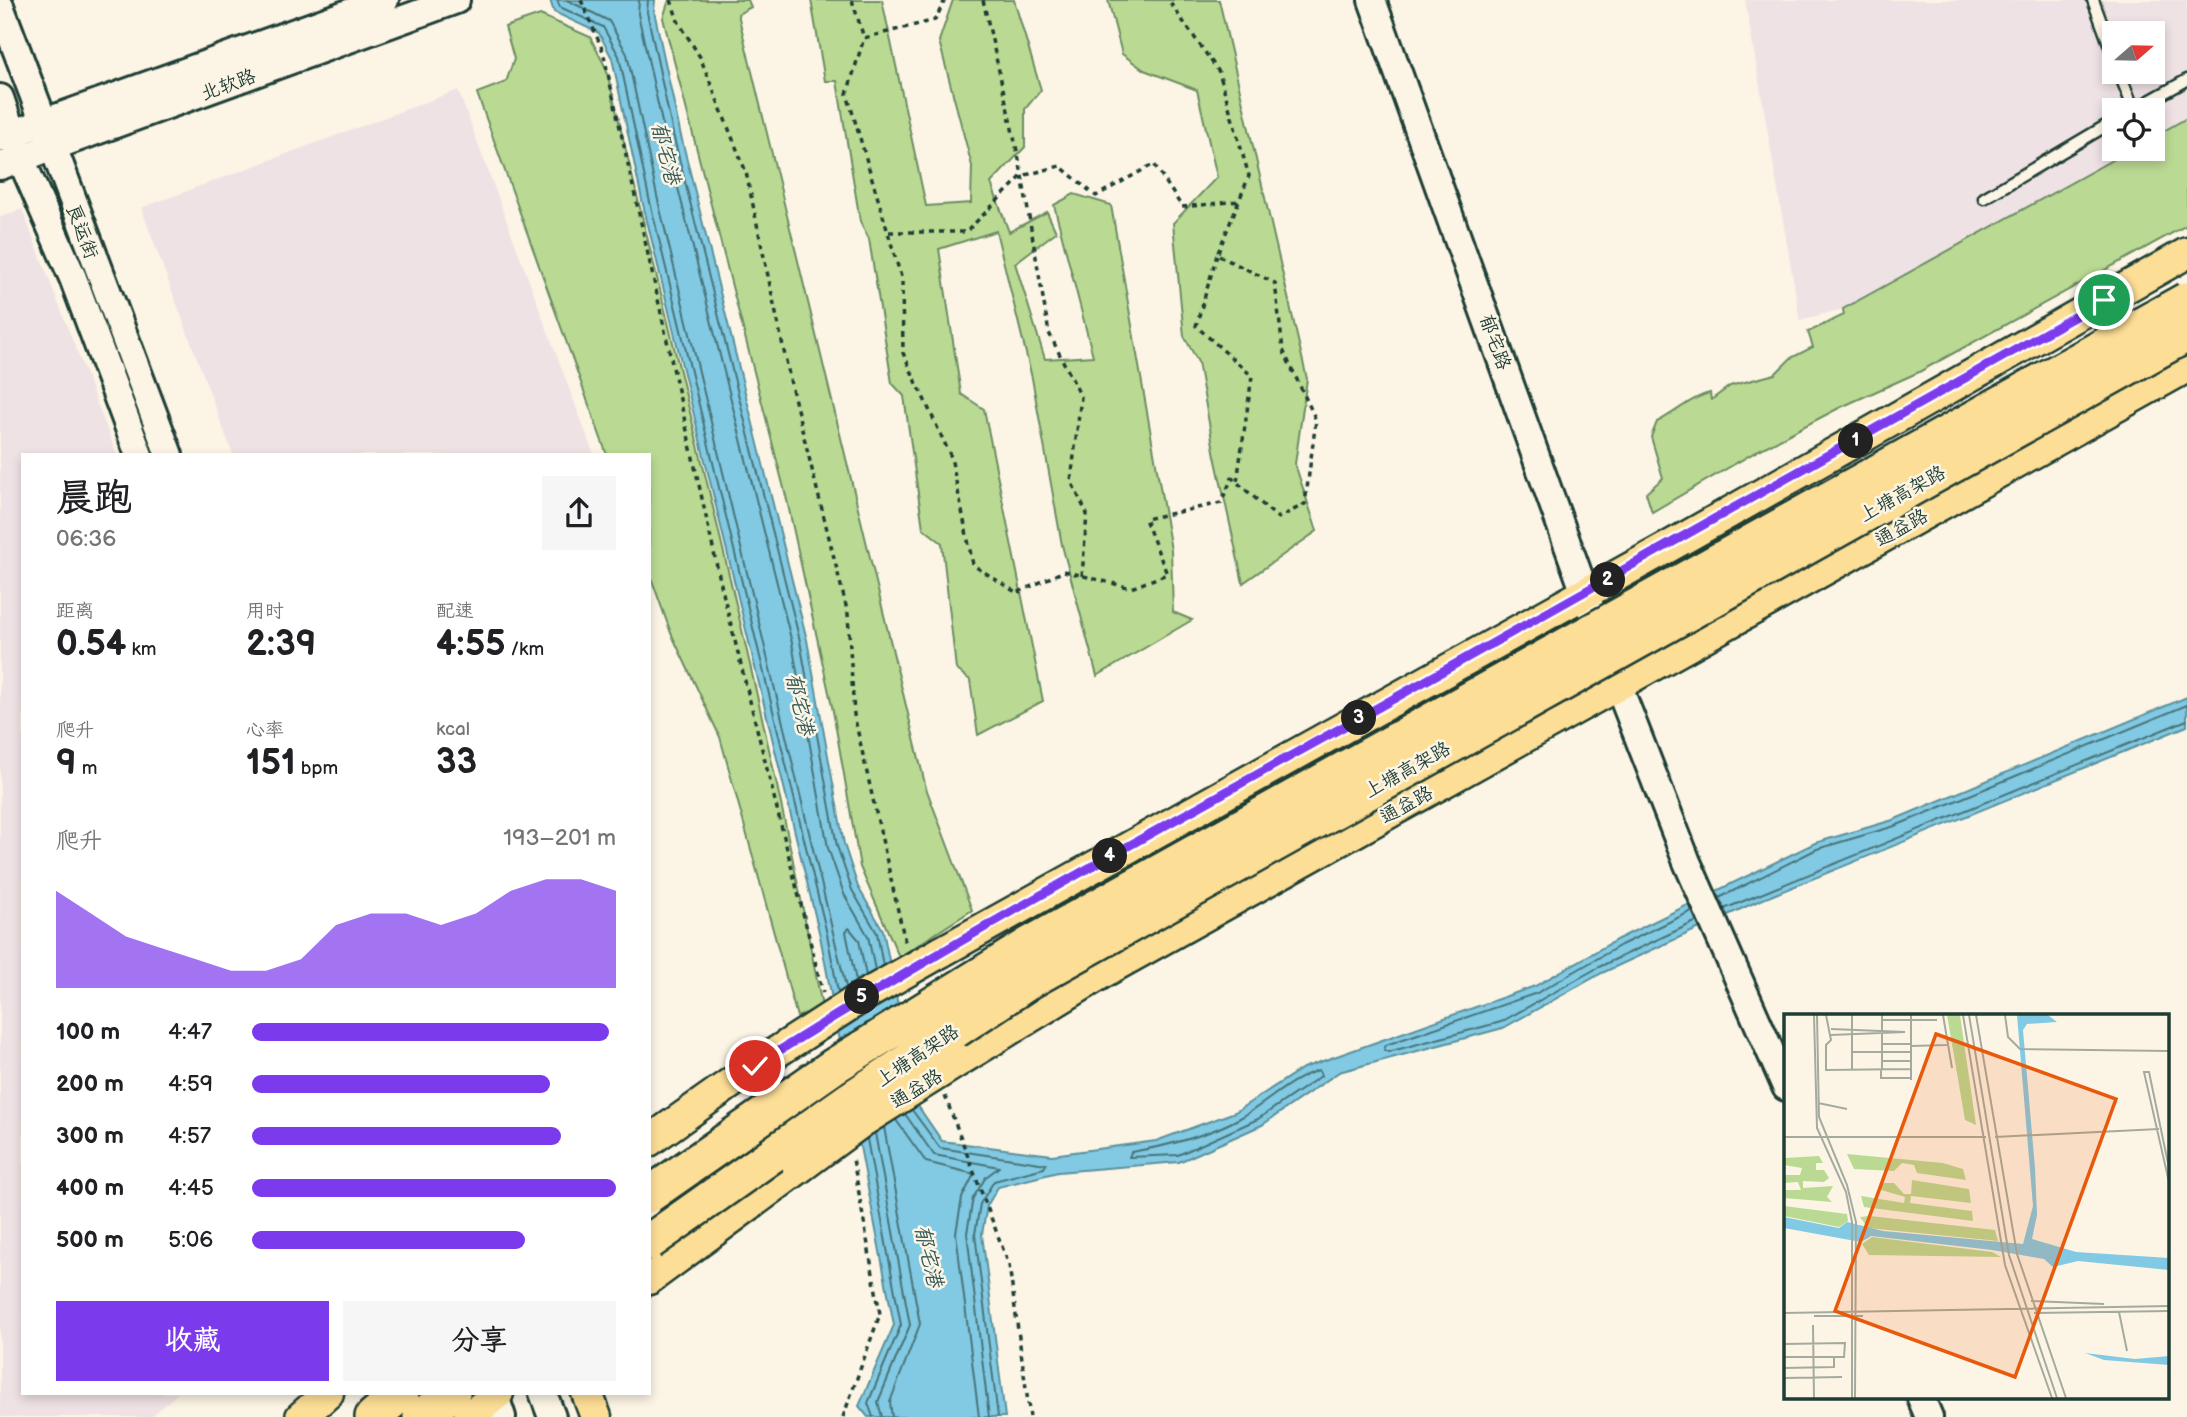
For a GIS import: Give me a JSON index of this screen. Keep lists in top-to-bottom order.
{
  "streets": {
    "highway": ["上塘高架路"],
    "main road": ["通益路"],
    "street": ["北软路", "良运街", "郁宅路"]
  },
  "crossings": [
    ["北软路", "良运街"],
    ["郁宅路", "通益路"]
  ],
  "water": ["郁宅港"],
  "north": "right",
  "page": {
    "pins": [
      "1",
      "2",
      "3",
      "4",
      "5"
    ],
    "heading": ["晨跑", "06:36"],
    "stats": [
      ["距离", "0.54 km"],
      ["用时", "2:39"],
      ["配速", "4:55 /km"],
      ["爬升", "9 m"],
      ["心率", "151 bpm"],
      ["kcal", "33"]
    ],
    "chart": ["爬升", "193–201 m"],
    "list": [
      {
        "name": "100 m",
        "note": "4:47"
      },
      {
        "name": "200 m",
        "note": "4:59"
      },
      {
        "name": "300 m",
        "note": "4:57"
      },
      {
        "name": "400 m",
        "note": "4:45"
      },
      {
        "name": "500 m",
        "note": "5:06"
      }
    ],
    "buttons": ["收藏", "分享"]
  }
}
